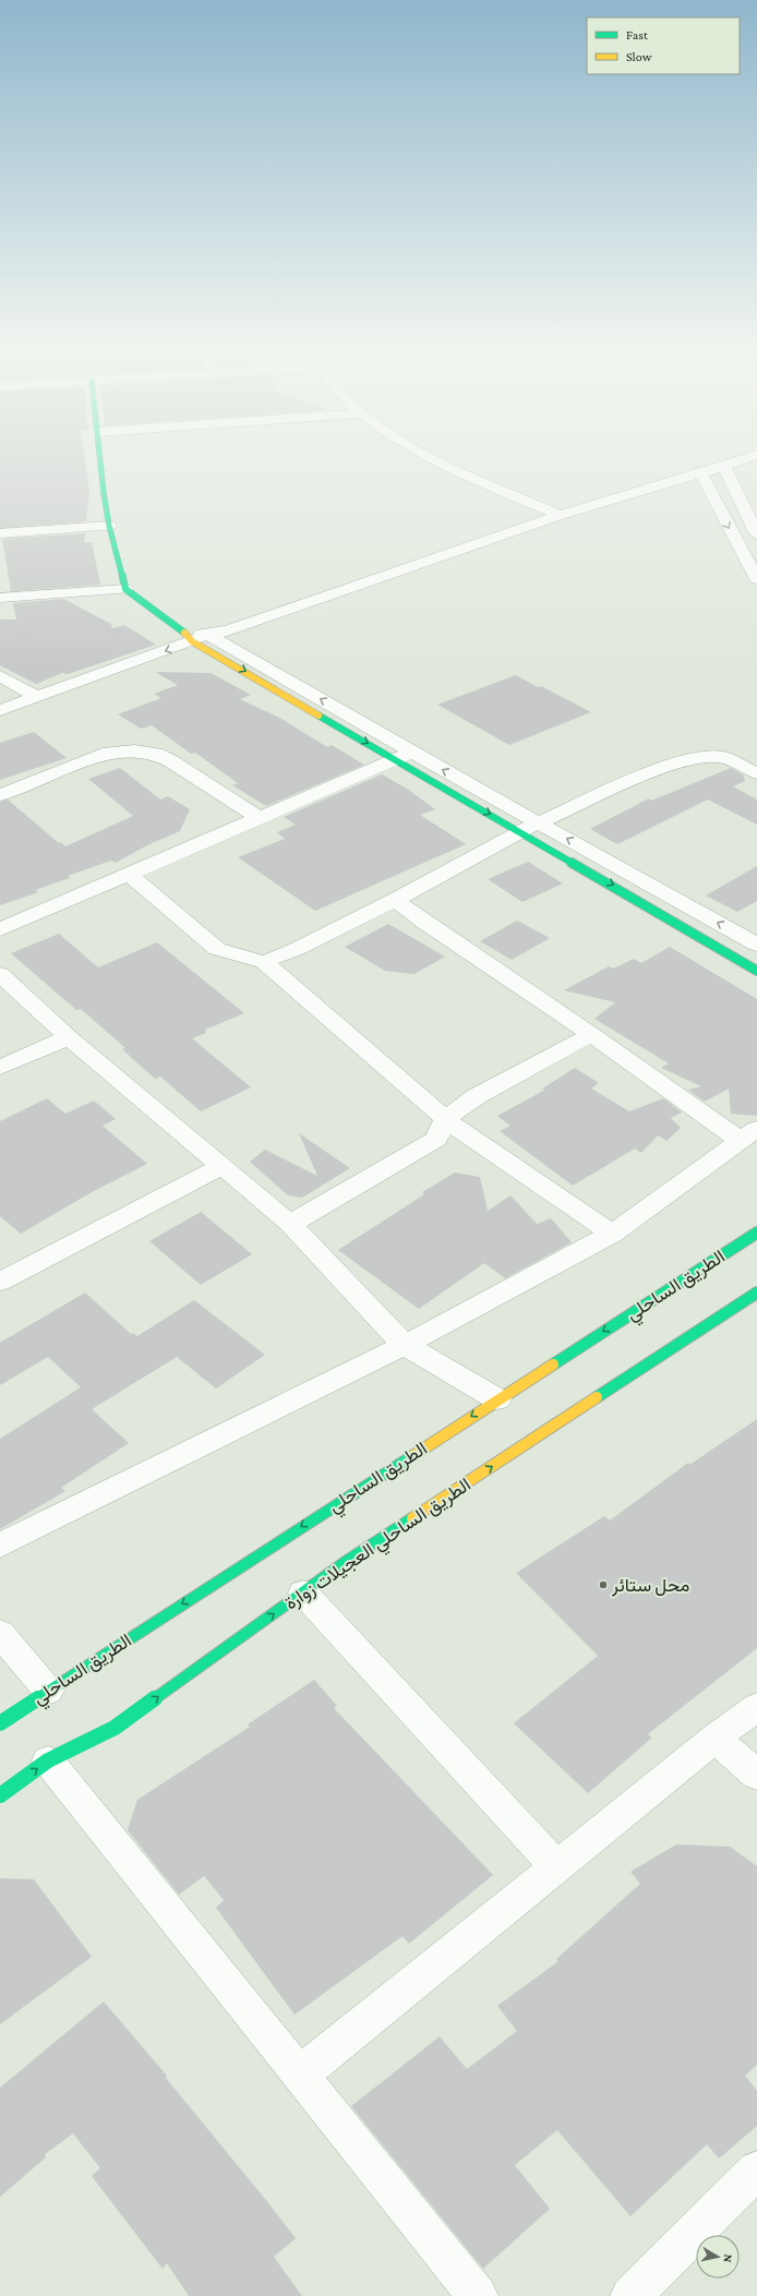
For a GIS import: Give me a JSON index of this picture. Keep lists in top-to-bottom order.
{
  "streets": {
    "main road": ["الطريق الساحلي", "الطريق الساحلي العجيلات زوارة"]
  },
  "one_way": ["الطريق الساحلي", "الطريق الساحلي العجيلات زوارة"],
  "places": ["محل ستائر"],
  "legend": ["Fast", "Slow"],
  "north": "right"
}
